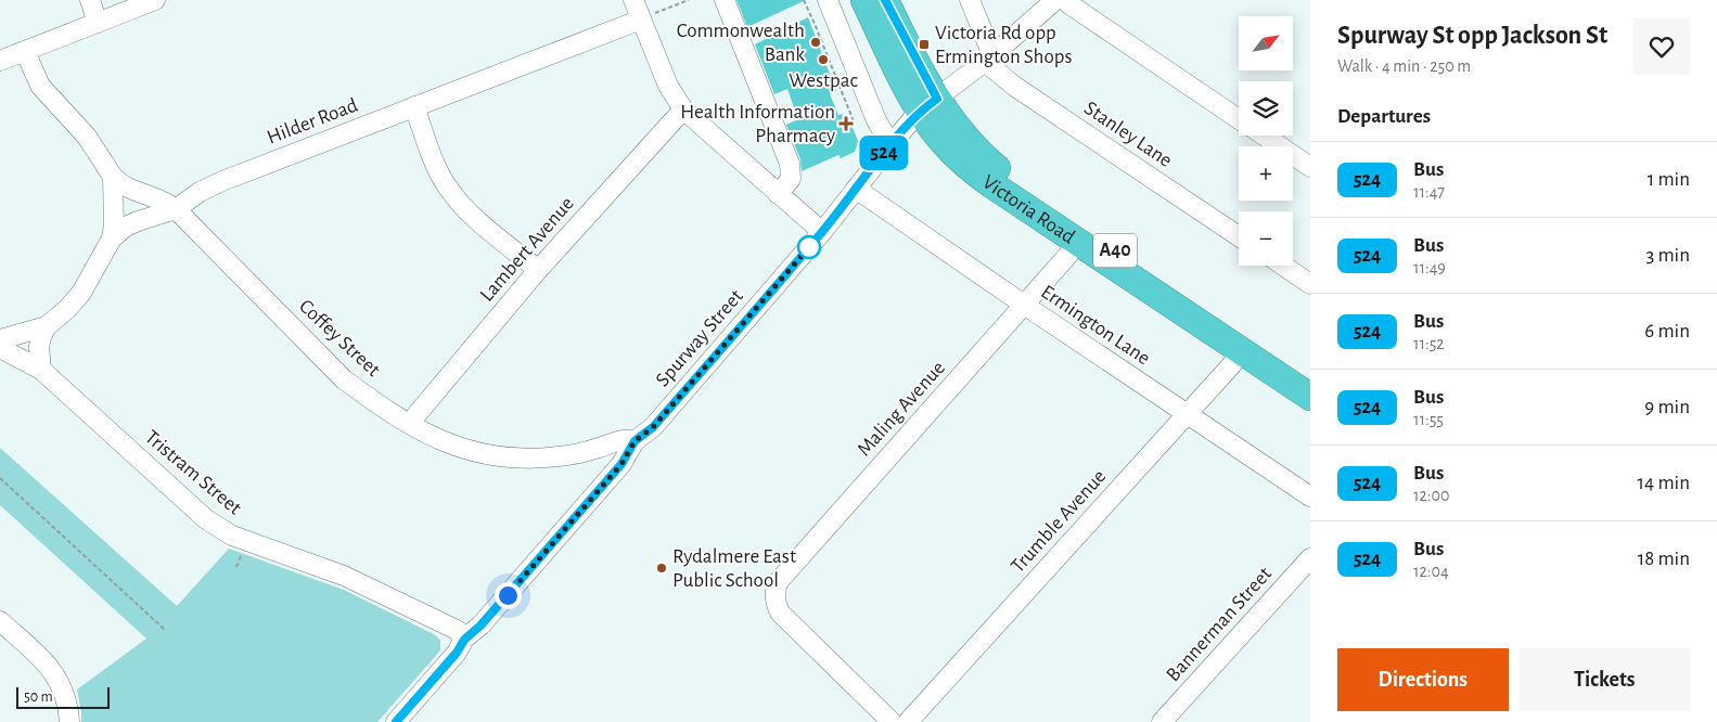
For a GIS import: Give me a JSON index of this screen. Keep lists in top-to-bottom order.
{
  "streets": {
    "highway": ["Victoria Road", "A40"],
    "street": [
      "Hilder Road",
      "Stanley Lane",
      "Lambert Avenue",
      "Ermington Lane",
      "Coffey Street",
      "Spurway Street",
      "Maling Avenue",
      "Tristram Street",
      "Trumble Avenue",
      "Bannerman Street"
    ]
  },
  "crossings": [
    ["Hilder Road", "Coffey Street"],
    ["Stanley Lane", "Spurway Street"],
    ["Victoria Road", "Spurway Street"],
    ["Victoria Road", "Maling Avenue"],
    ["Victoria Road", "Trumble Avenue"],
    ["Lambert Avenue", "Coffey Street"],
    ["Ermington Lane", "Spurway Street"],
    ["Ermington Lane", "Maling Avenue"],
    ["Ermington Lane", "Trumble Avenue"],
    ["Coffey Street", "Spurway Street"],
    ["Spurway Street", "Tristram Street"]
  ],
  "places": {
    "other": ["Commonwealth Bank", "Westpac", "Rydalmere East Public School"],
    "transit": ["Victoria Rd opp Ermington Shops"],
    "health": ["Health Information Pharmacy"]
  },
  "lines": ["bus line 524"],
  "scale_bar": "50 m",
  "north": "top right",
  "page": {
    "on_map": "524",
    "heading": [
      ["Spurway St opp Jackson St", "Walk · 4 min · 250 m"],
      "Departures"
    ],
    "map_buttons": ["+", "−"],
    "list": [
      {
        "mark": "524",
        "name": "Bus",
        "note": "11:47",
        "value": "1 min"
      },
      {
        "mark": "524",
        "name": "Bus",
        "note": "11:49",
        "value": "3 min"
      },
      {
        "mark": "524",
        "name": "Bus",
        "note": "11:52",
        "value": "6 min"
      },
      {
        "mark": "524",
        "name": "Bus",
        "note": "11:55",
        "value": "9 min"
      },
      {
        "mark": "524",
        "name": "Bus",
        "note": "12:00",
        "value": "14 min"
      },
      {
        "mark": "524",
        "name": "Bus",
        "note": "12:04",
        "value": "18 min"
      }
    ],
    "buttons": ["Directions", "Tickets"],
    "scale": "50 m"
  }
}
